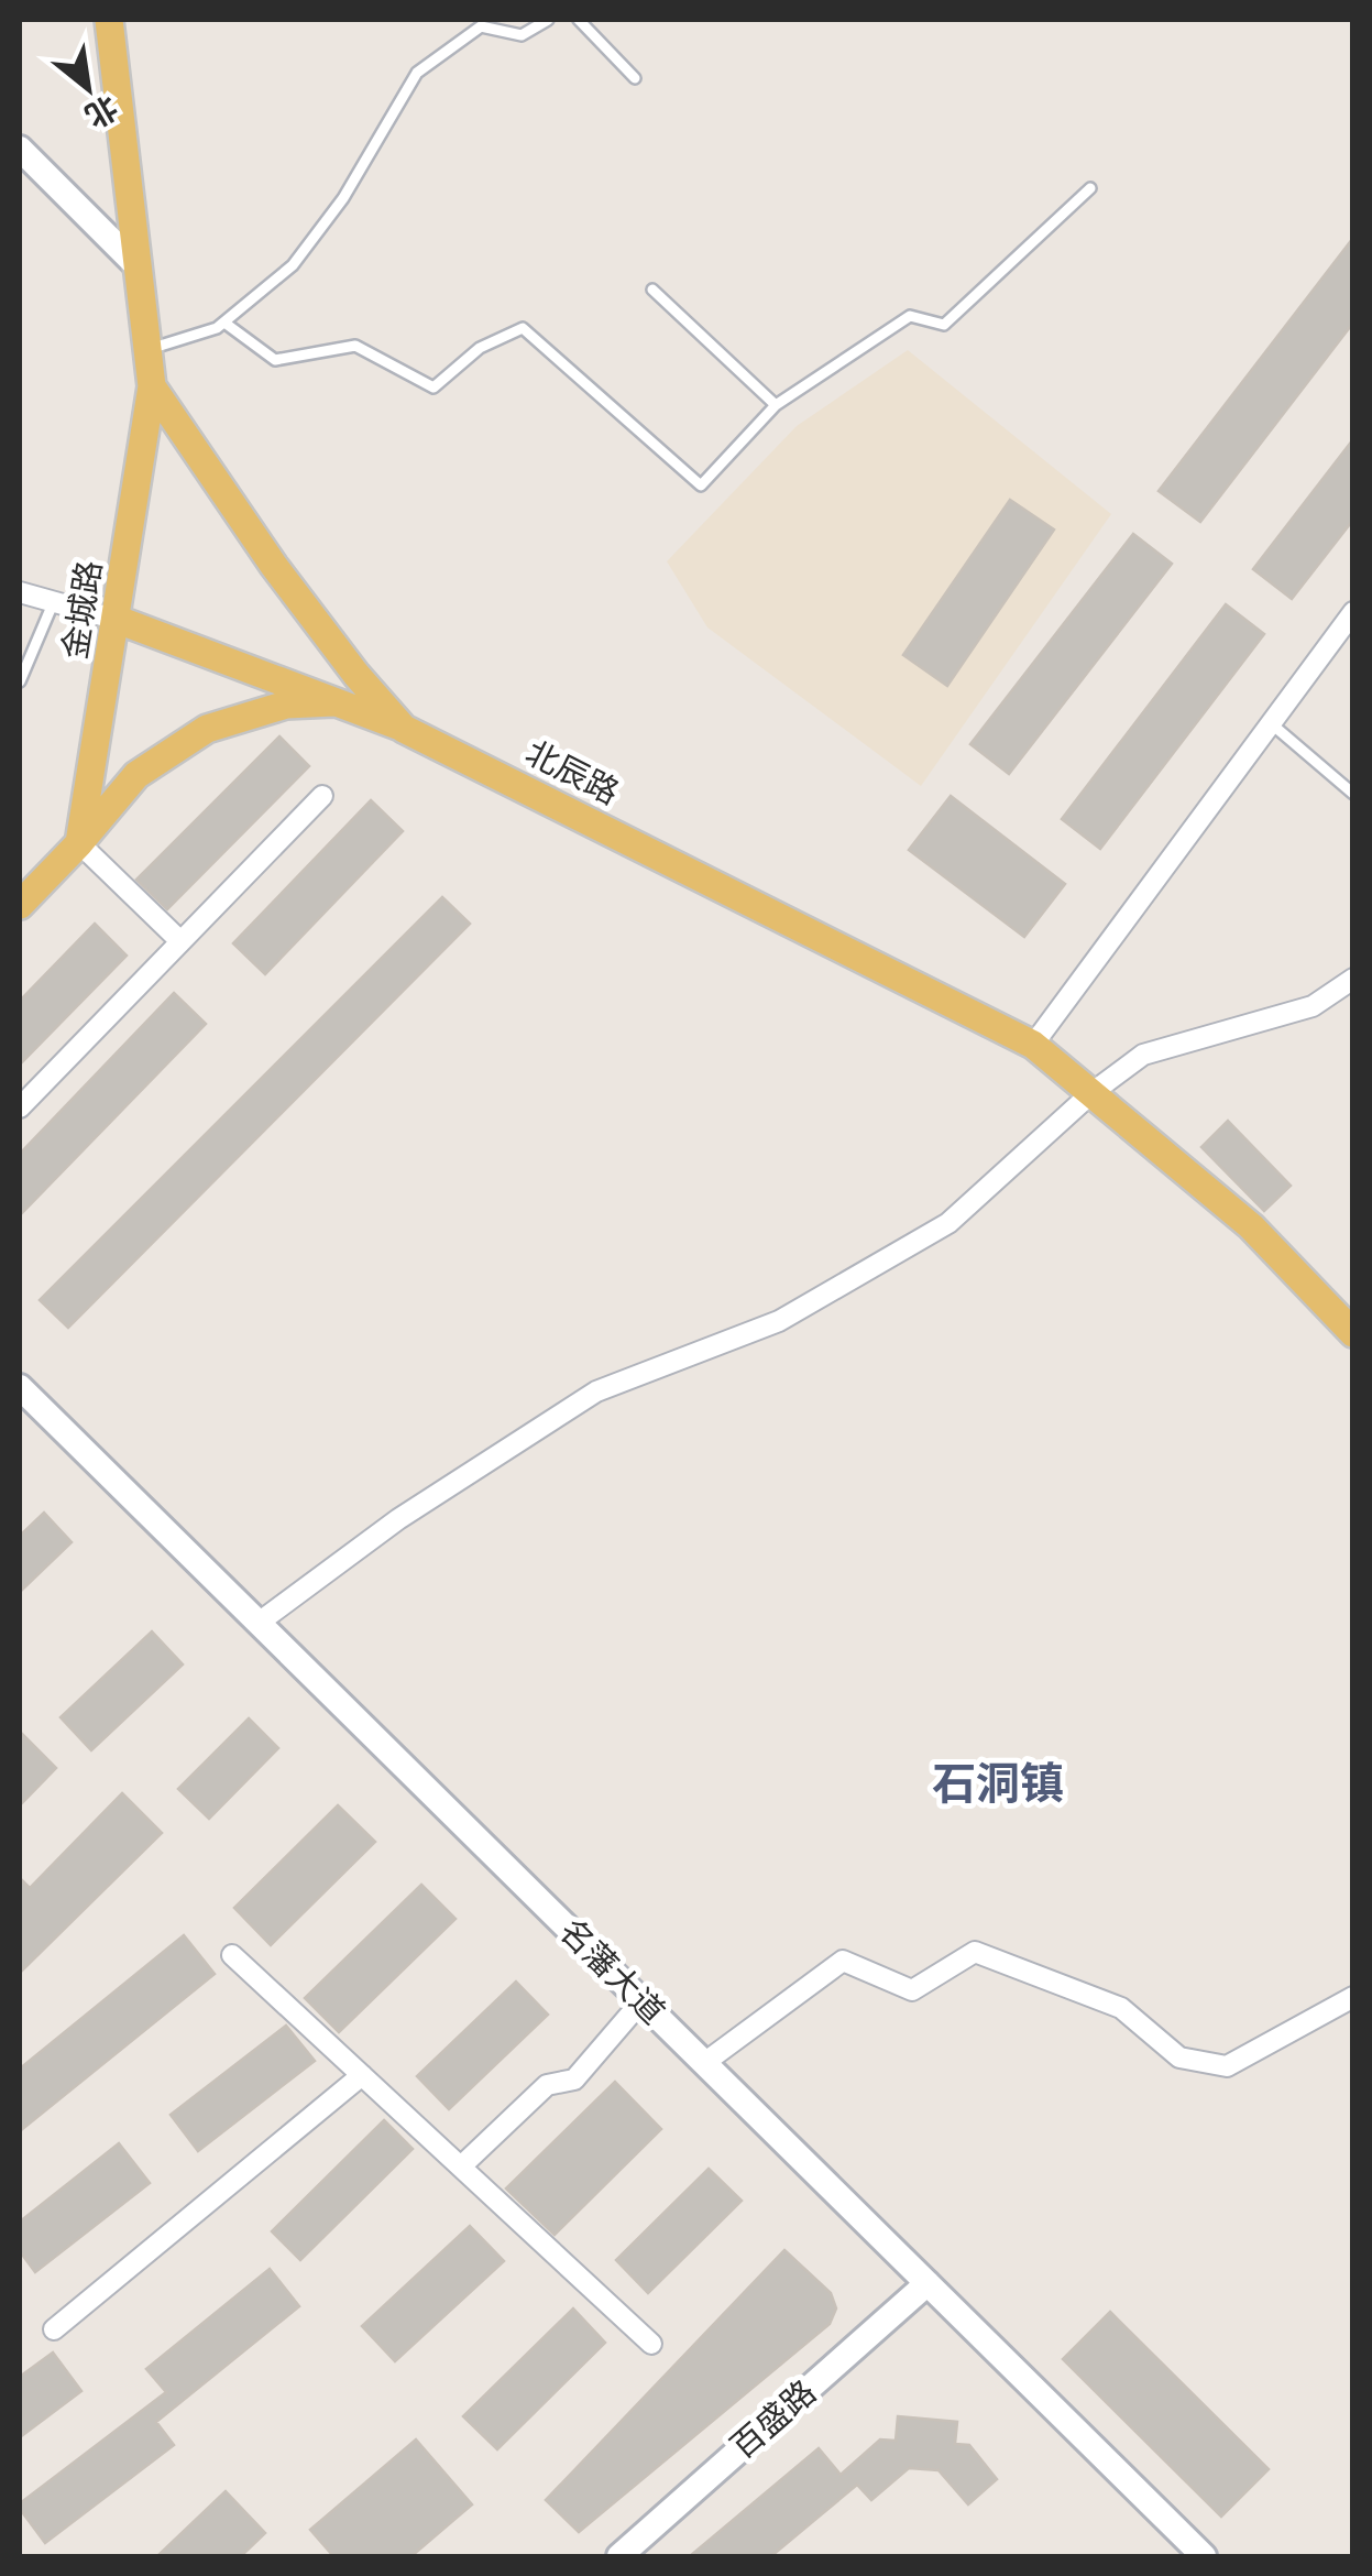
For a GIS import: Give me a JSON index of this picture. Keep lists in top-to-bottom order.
{
  "streets": {
    "main road": [
      "金城路",
      "北辰路",
      "名藩大道",
      "百盛路"
    ]
  },
  "crossings": [
    ["金城路", "北辰路"],
    ["名藩大道", "百盛路"]
  ],
  "districts": ["石洞镇"],
  "north": "bottom right"
}
